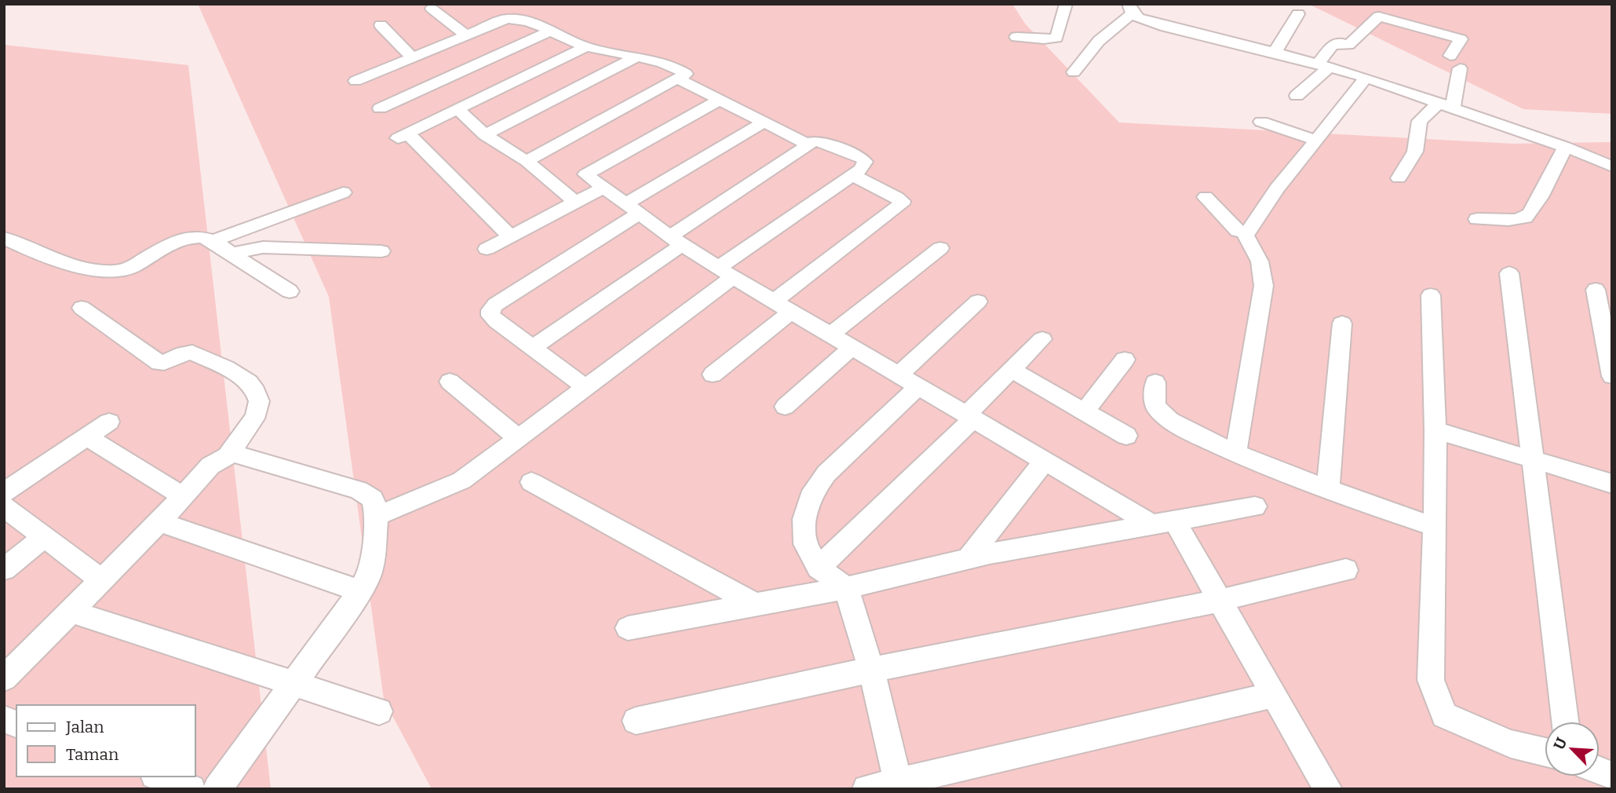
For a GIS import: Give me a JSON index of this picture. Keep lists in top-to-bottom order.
{
  "legend": ["Jalan", "Taman"],
  "north": "top left"
}
